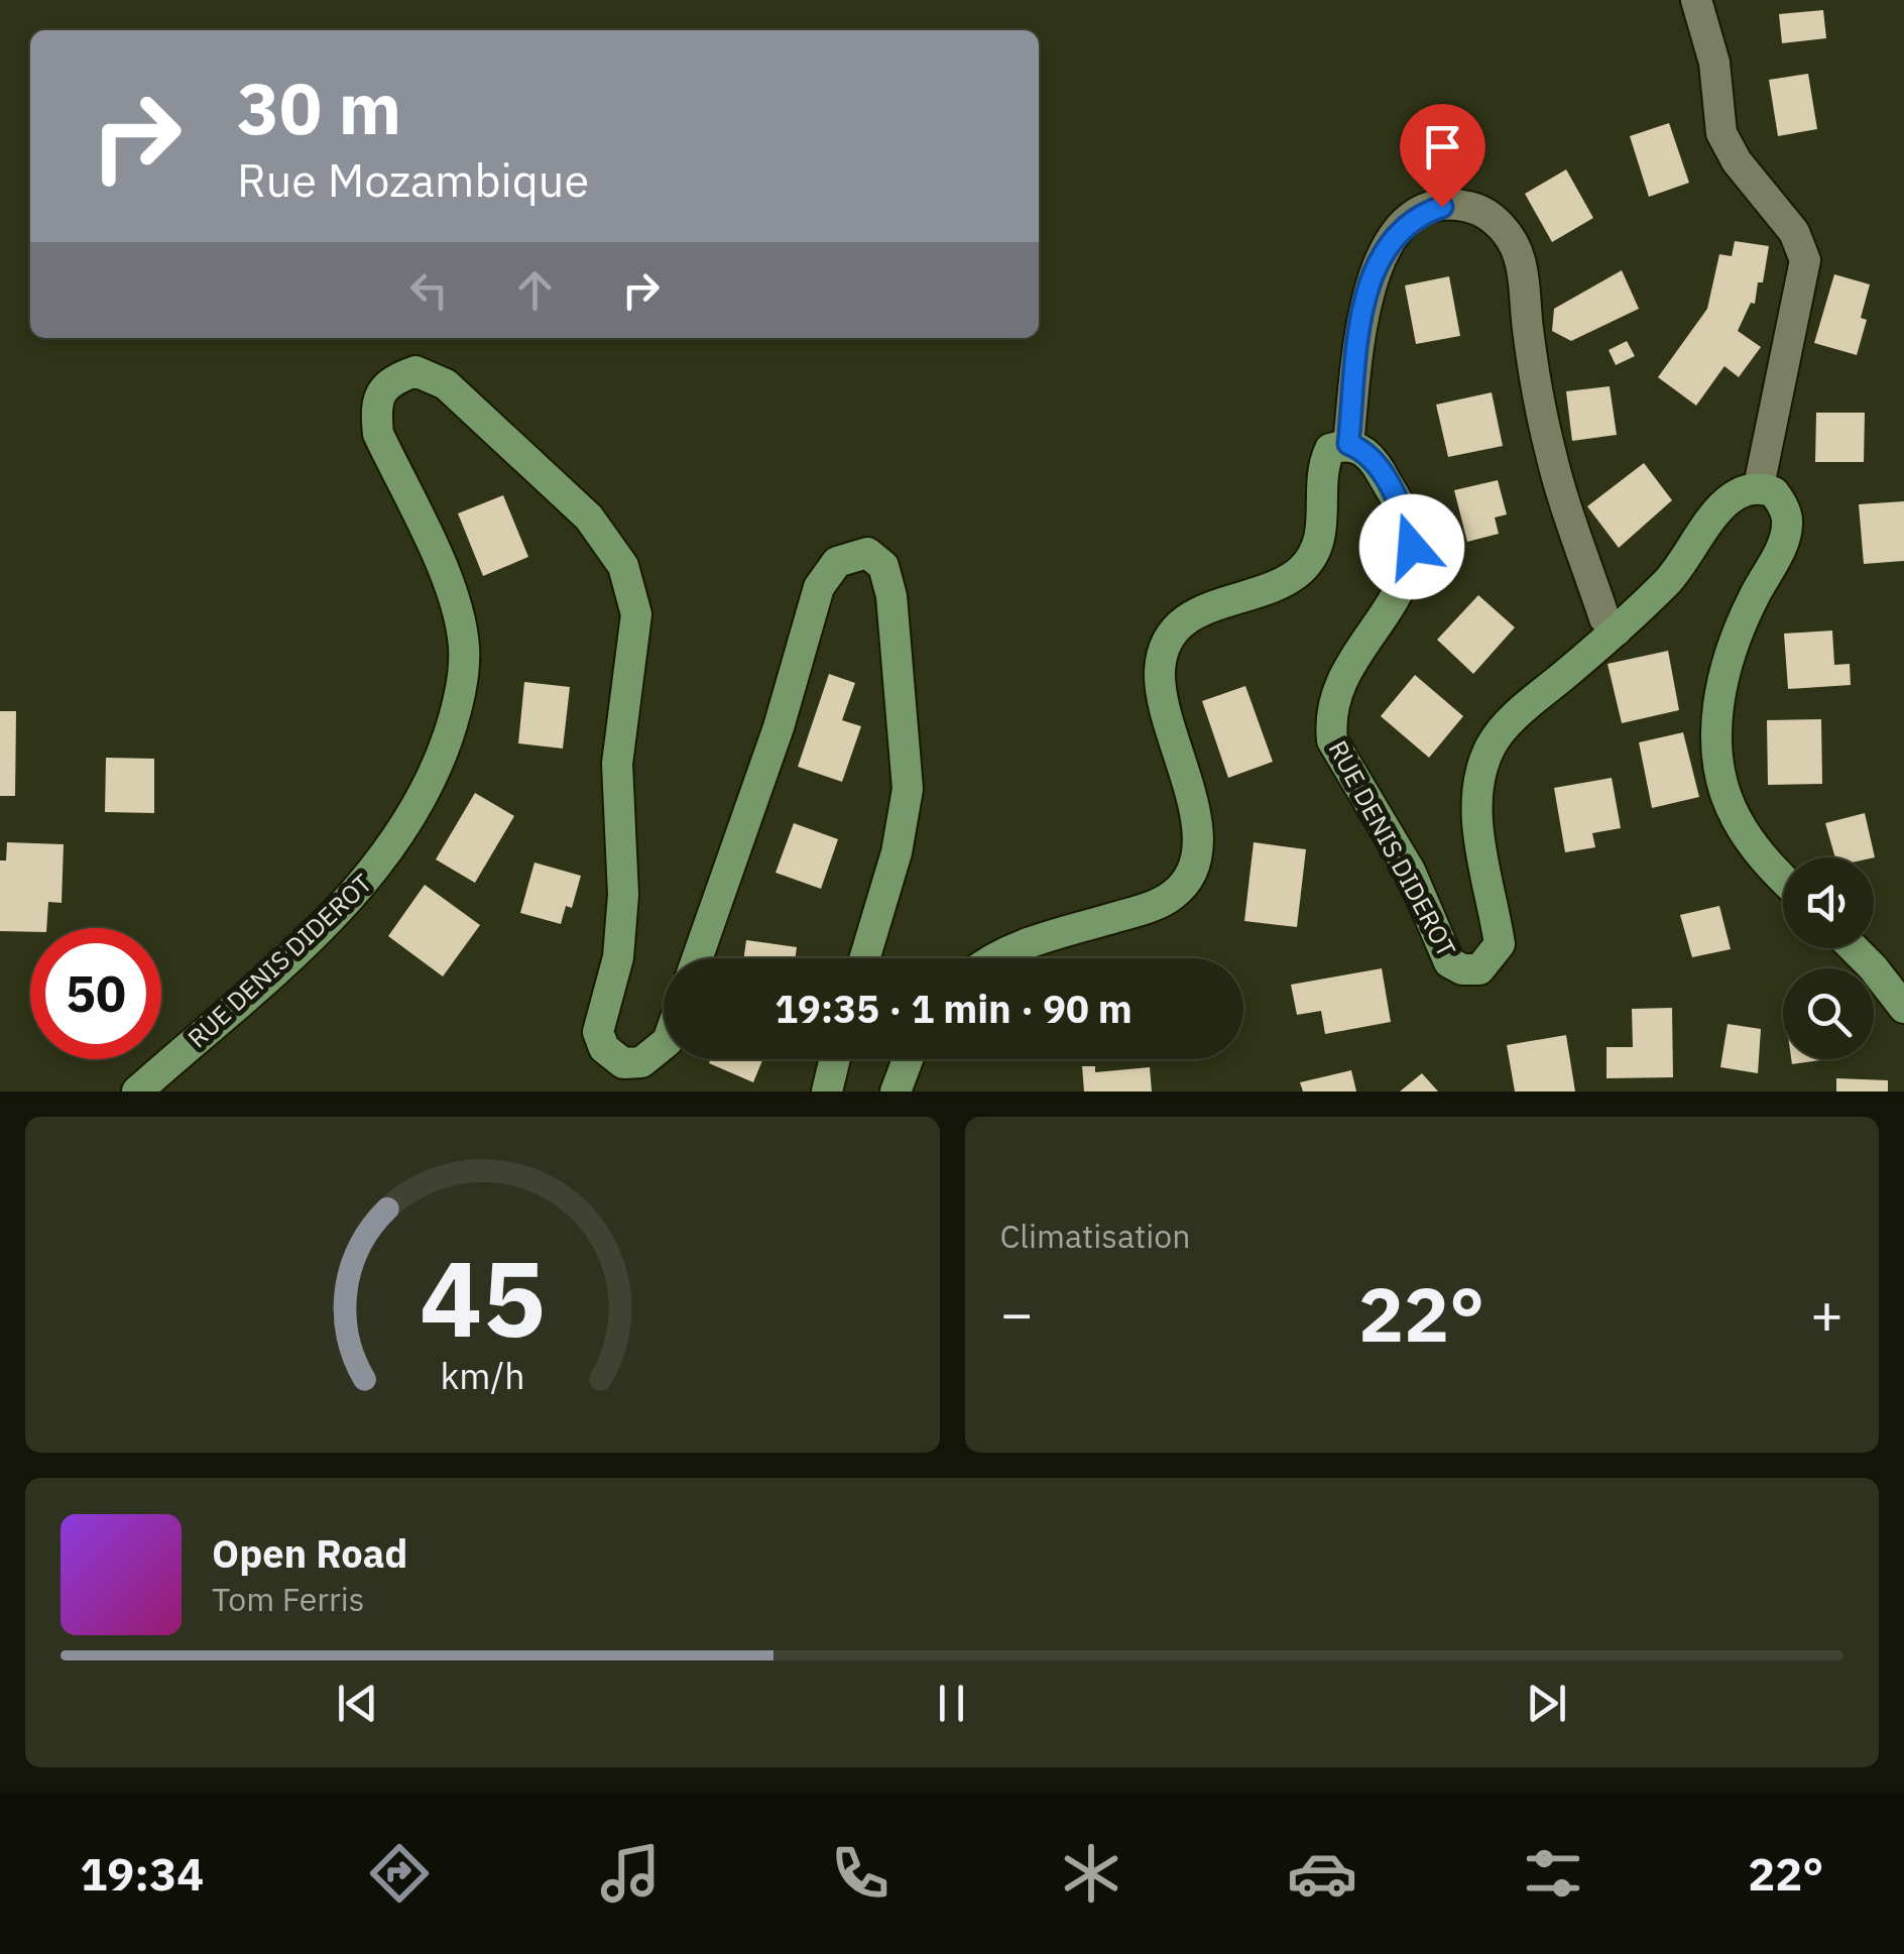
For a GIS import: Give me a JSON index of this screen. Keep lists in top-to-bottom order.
{
  "streets": {
    "main road": ["RUE DENIS DIDEROT"]
  },
  "page": {
    "turn": ["30 m", "Rue Mozambique"],
    "limit": "50",
    "trip": "19:35 · 1 min · 90 m",
    "tile": "Climatisation",
    "heat": ["−", "22°", "+"],
    "song": ["Open Road", "Tom Ferris"],
    "tabs": ["19:34", "22°"],
    "gauge": ["45", "km/h"]
  }
}
